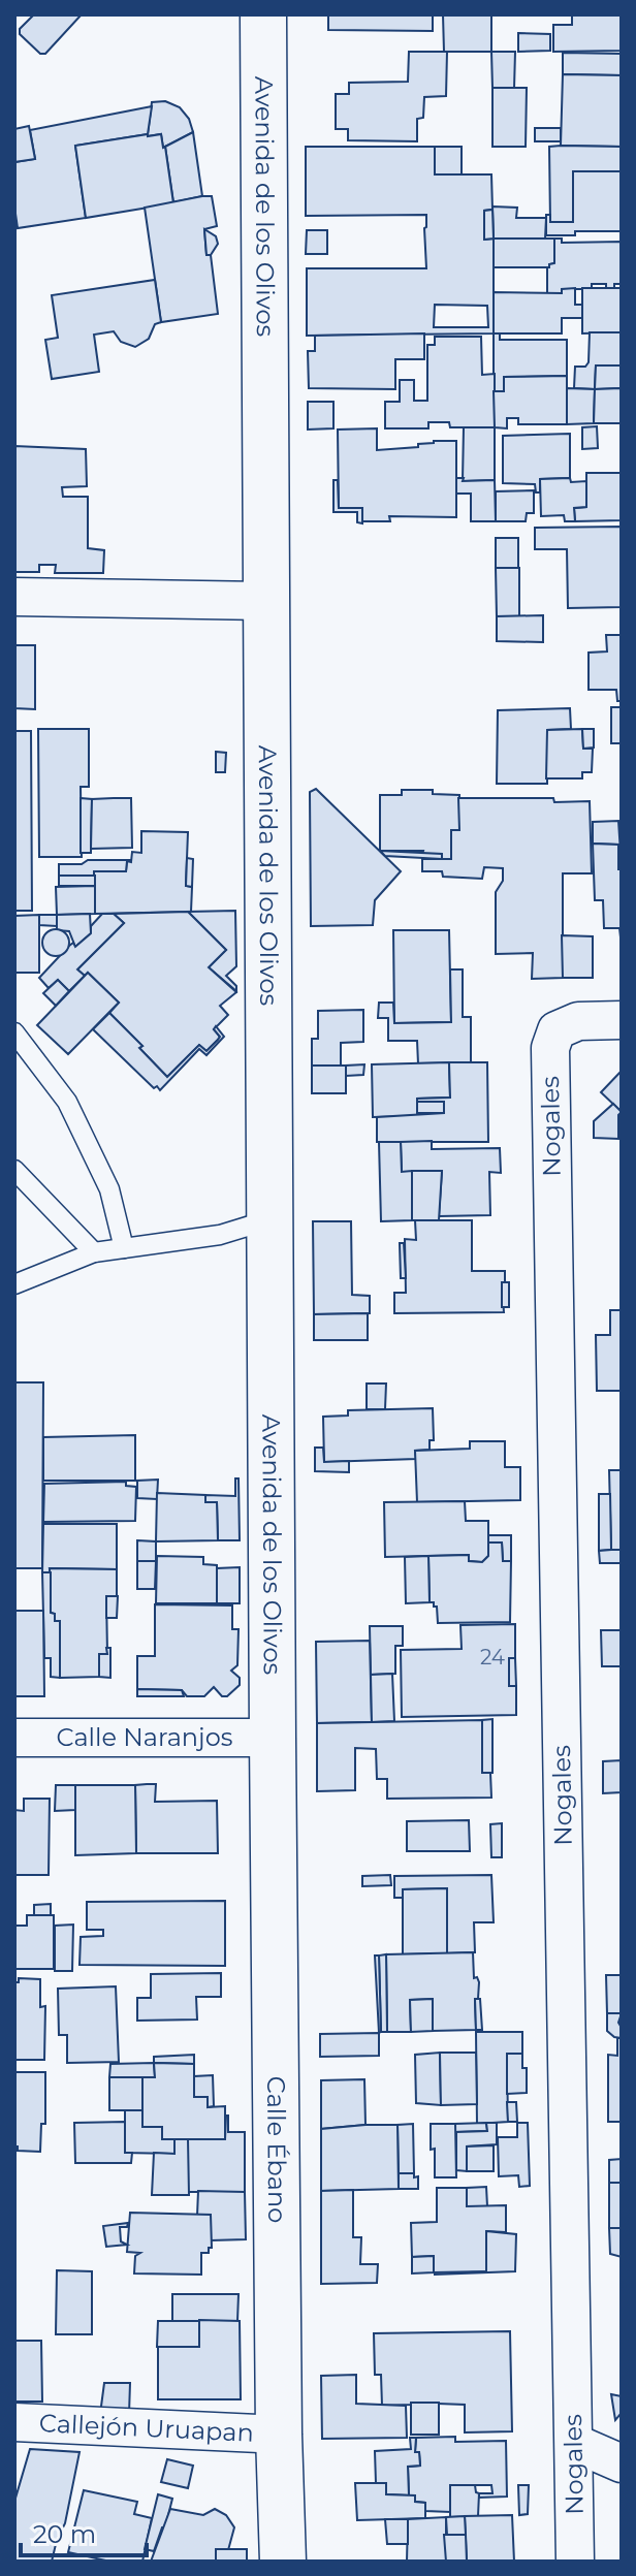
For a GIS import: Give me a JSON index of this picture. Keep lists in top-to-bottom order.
{
  "streets": {
    "street": [
      "Avenida de los Olivos",
      "Nogales",
      "Calle Naranjos",
      "Calle Ébano",
      "Callejón Uruapan"
    ]
  },
  "crossings": [
    ["Avenida de los Olivos", "Calle Naranjos"],
    ["Avenida de los Olivos", "Calle Ébano"],
    ["Calle Naranjos", "Calle Ébano"],
    ["Calle Ébano", "Callejón Uruapan"]
  ],
  "house_numbers": ["24"],
  "scale_bar": "20 m"
}
